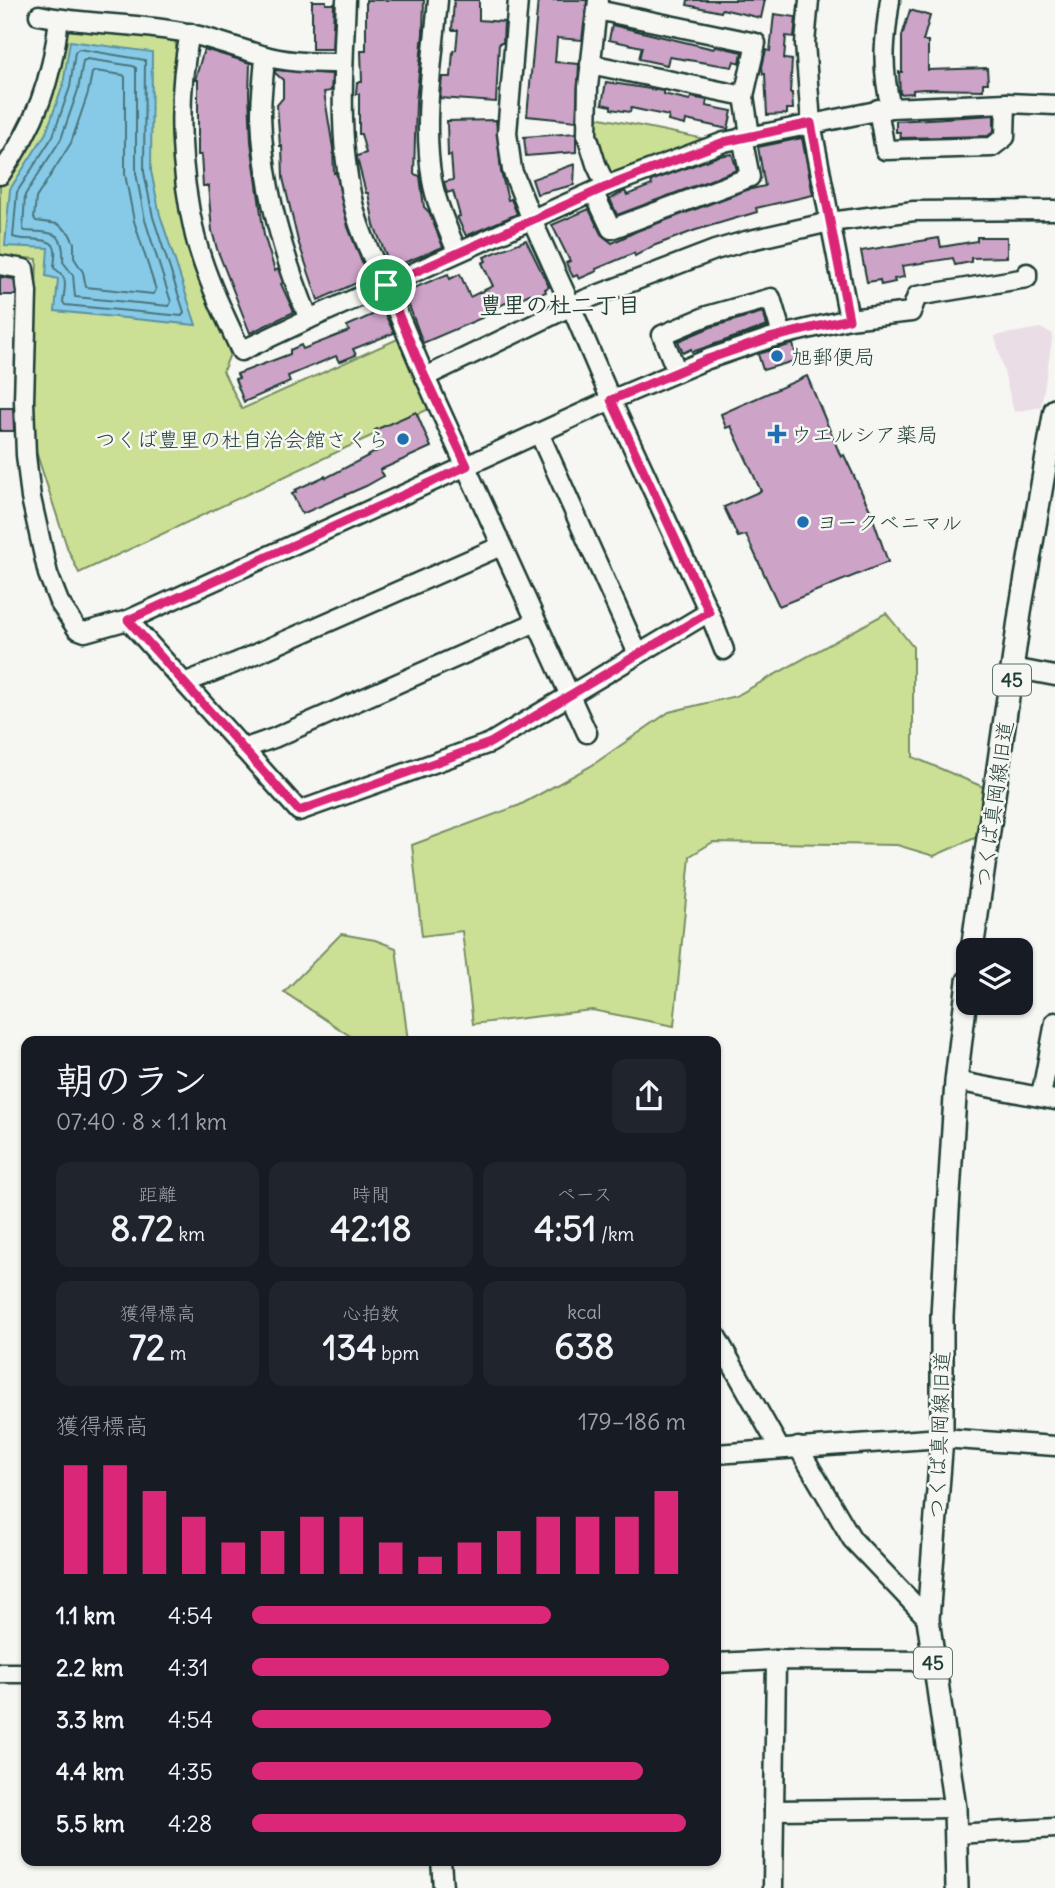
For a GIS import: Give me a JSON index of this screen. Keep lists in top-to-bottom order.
{
  "streets": {
    "main road": ["45", "つくば真岡線旧道"]
  },
  "districts": ["豊里の杜二丁目"],
  "places": {
    "other": ["旭郵便局", "つくば豊里の杜自治会館さくら", "ヨークベニマル"],
    "health": ["ウエルシア薬局"]
  },
  "page": {
    "heading": ["朝のラン", "07:40 · 8 × 1.1 km"],
    "stats": [
      ["距離", "8.72 km"],
      ["時間", "42:18"],
      ["ペース", "4:51 /km"],
      ["獲得標高", "72 m"],
      ["心拍数", "134 bpm"],
      ["kcal", "638"]
    ],
    "chart": ["獲得標高", "179–186 m"],
    "list": [
      {
        "name": "1.1 km",
        "note": "4:54"
      },
      {
        "name": "2.2 km",
        "note": "4:31"
      },
      {
        "name": "3.3 km",
        "note": "4:54"
      },
      {
        "name": "4.4 km",
        "note": "4:35"
      },
      {
        "name": "5.5 km",
        "note": "4:28"
      }
    ]
  }
}
